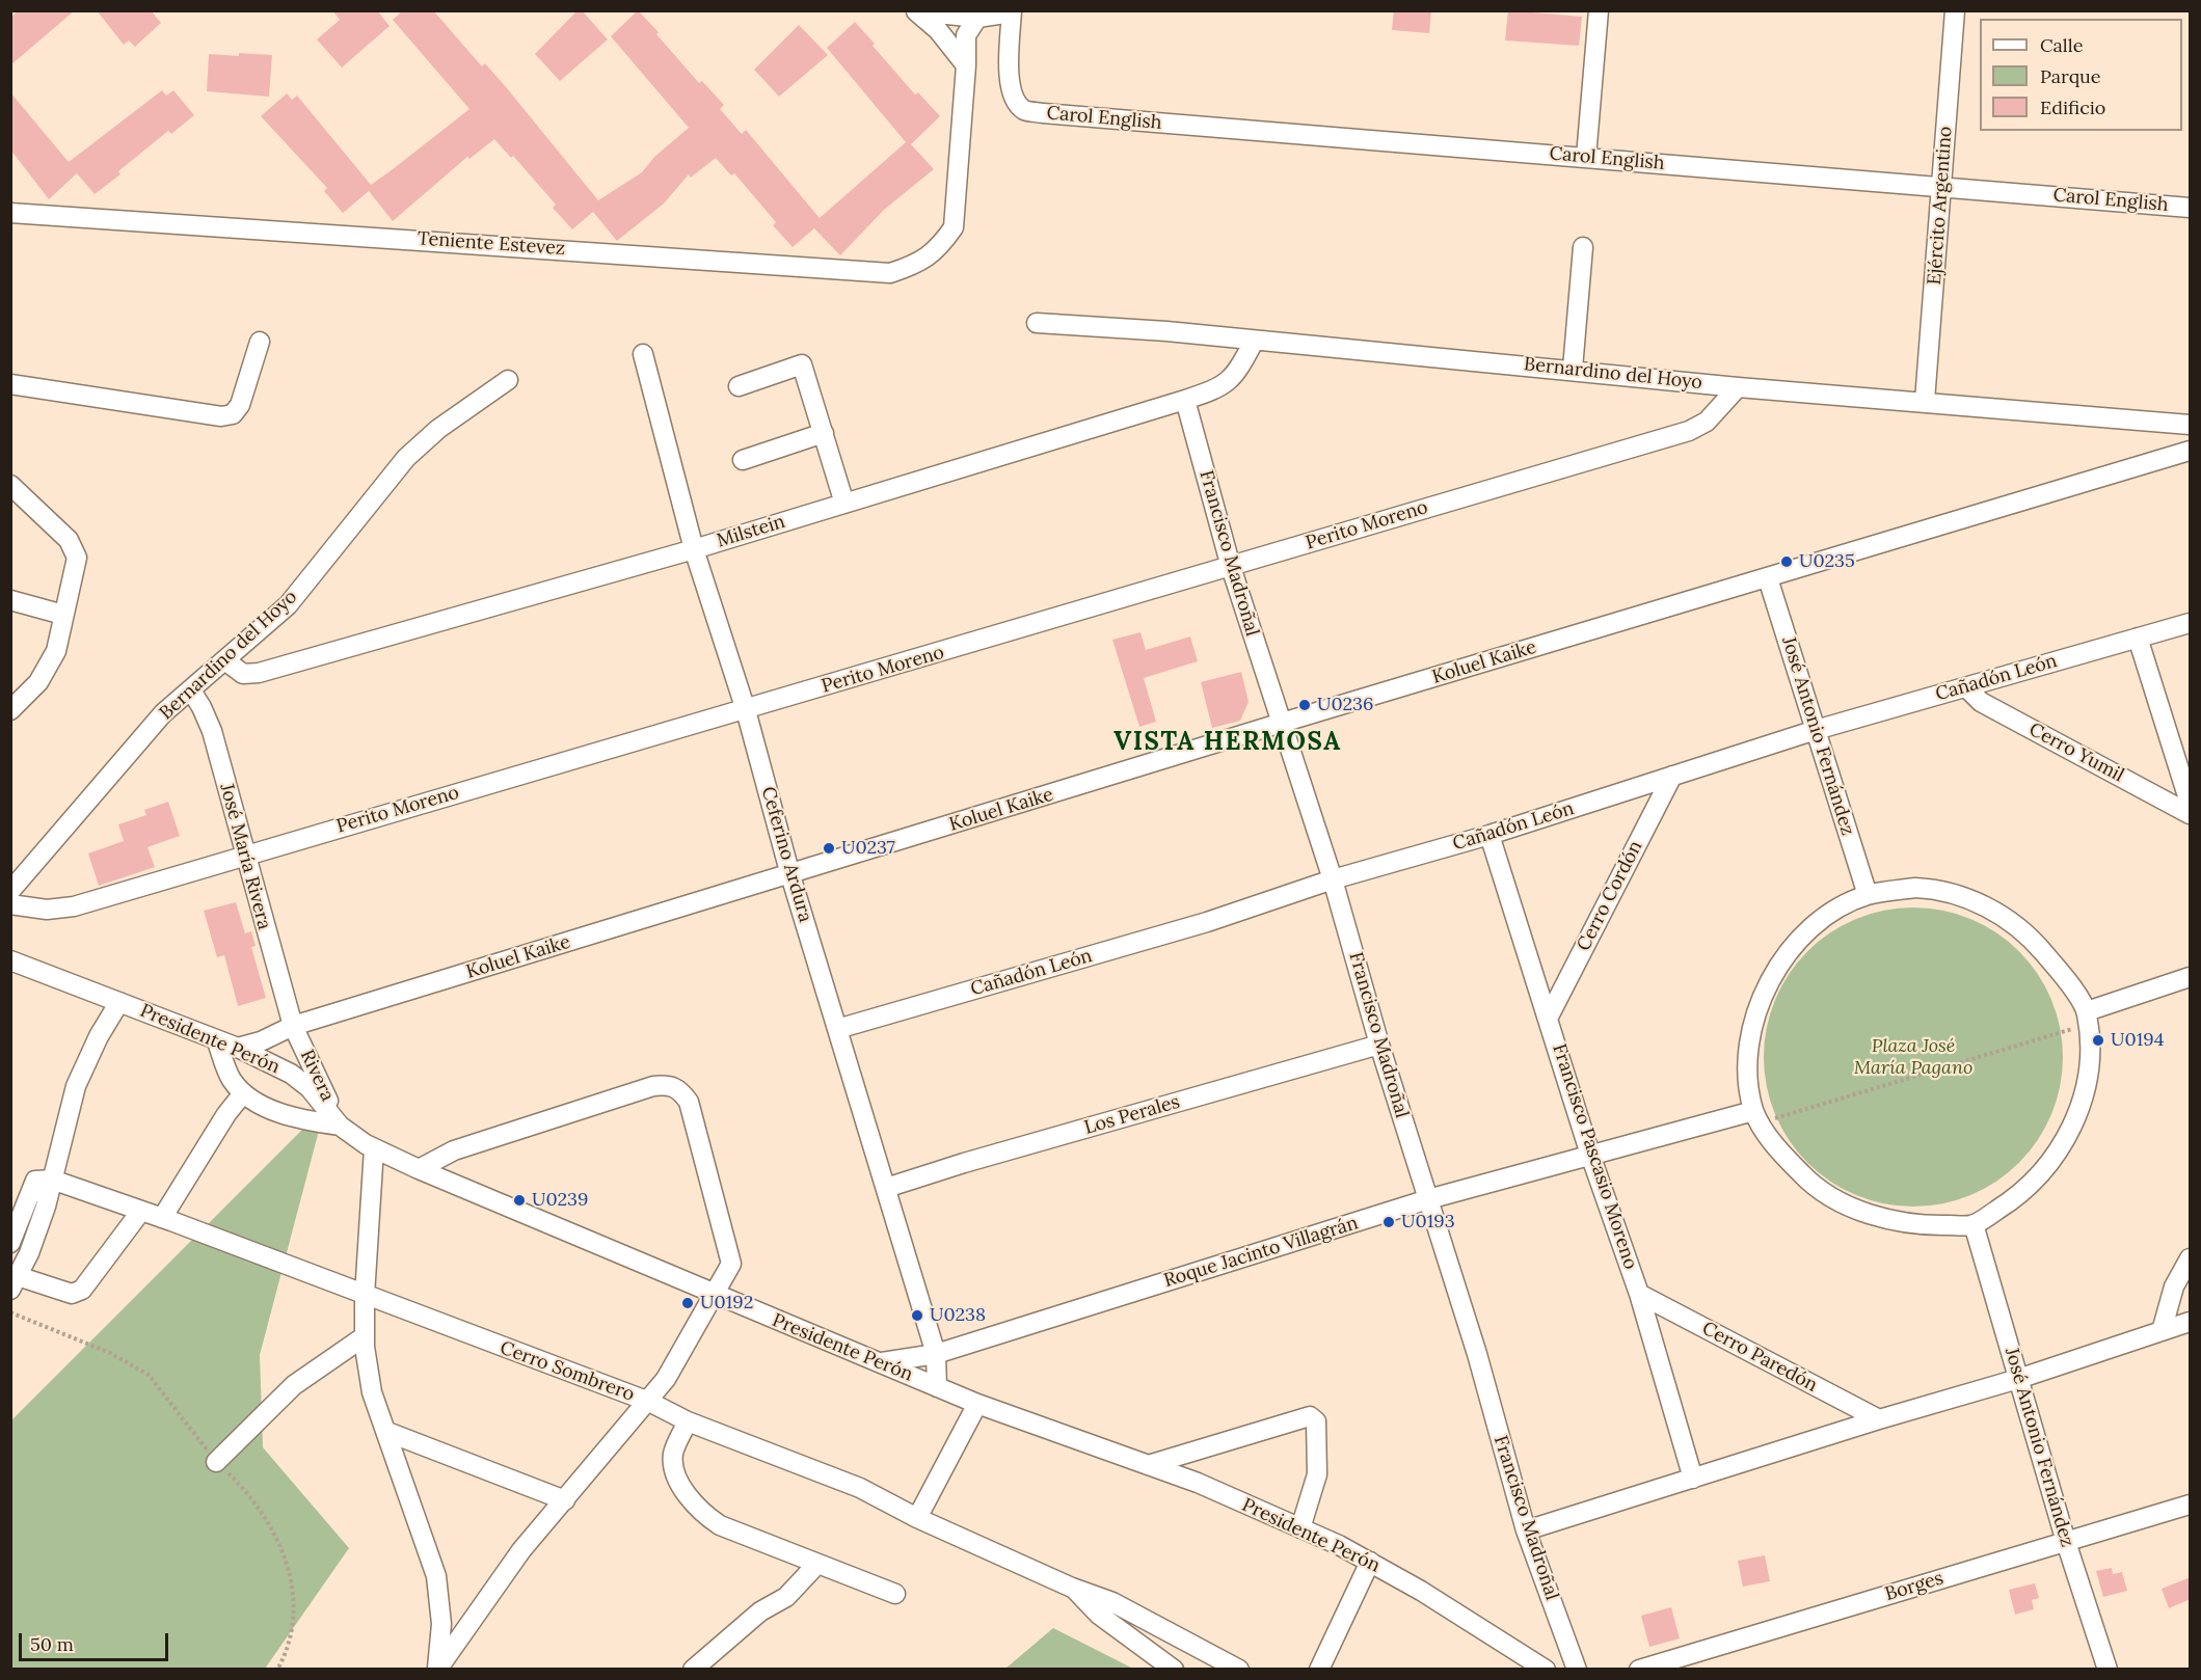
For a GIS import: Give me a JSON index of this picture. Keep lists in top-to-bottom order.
{
  "streets": {
    "street": [
      "Carol English",
      "Ejército Argentino",
      "Teniente Estevez",
      "Bernardino del Hoyo",
      "Perito Moreno",
      "Milstein",
      "Francisco Madroñal",
      "Koluel Kaike",
      "Cañadón León",
      "José Antonio Fernández",
      "Cerro Yumil",
      "Ceferino Ardura",
      "José María Rivera",
      "Cerro Cordón",
      "Presidente Perón",
      "Rivera",
      "Los Perales",
      "Francisco Pascasio Moreno",
      "Roque Jacinto Villagrán",
      "Cerro Paredón",
      "Cerro Sombrero",
      "Borges"
    ]
  },
  "crossings": [
    ["Carol English", "Ejército Argentino"],
    ["Ejército Argentino", "Bernardino del Hoyo"],
    ["Bernardino del Hoyo", "Perito Moreno"],
    ["Bernardino del Hoyo", "Milstein"],
    ["Bernardino del Hoyo", "José María Rivera"],
    ["Perito Moreno", "Francisco Madroñal"],
    ["Perito Moreno", "Ceferino Ardura"],
    ["Perito Moreno", "José María Rivera"],
    ["Milstein", "Francisco Madroñal"],
    ["Milstein", "Ceferino Ardura"],
    ["Francisco Madroñal", "Koluel Kaike"],
    ["Francisco Madroñal", "Cañadón León"],
    ["Francisco Madroñal", "Los Perales"],
    ["Francisco Madroñal", "Roque Jacinto Villagrán"],
    ["Koluel Kaike", "José Antonio Fernández"],
    ["Koluel Kaike", "Ceferino Ardura"],
    ["Koluel Kaike", "José María Rivera"],
    ["Koluel Kaike", "Presidente Perón"],
    ["Koluel Kaike", "Rivera"],
    ["Cañadón León", "José Antonio Fernández"],
    ["Cañadón León", "Cerro Yumil"],
    ["Cañadón León", "Ceferino Ardura"],
    ["Cañadón León", "Cerro Cordón"],
    ["Cañadón León", "Francisco Pascasio Moreno"],
    ["José Antonio Fernández", "Borges"],
    ["Ceferino Ardura", "Presidente Perón"],
    ["Ceferino Ardura", "Los Perales"],
    ["Ceferino Ardura", "Roque Jacinto Villagrán"],
    ["José María Rivera", "Rivera"],
    ["Cerro Cordón", "Francisco Pascasio Moreno"],
    ["Presidente Perón", "Rivera"],
    ["Presidente Perón", "Roque Jacinto Villagrán"],
    ["Francisco Pascasio Moreno", "Roque Jacinto Villagrán"],
    ["Francisco Pascasio Moreno", "Cerro Paredón"]
  ],
  "districts": ["VISTA HERMOSA"],
  "parks": ["Plaza José María Pagano"],
  "places": [
    "U0235",
    "U0236",
    "U0237",
    "U0194",
    "U0239",
    "U0193",
    "U0192",
    "U0238"
  ],
  "legend": ["Calle", "Parque", "Edificio"],
  "scale_bar": "50 m"
}
